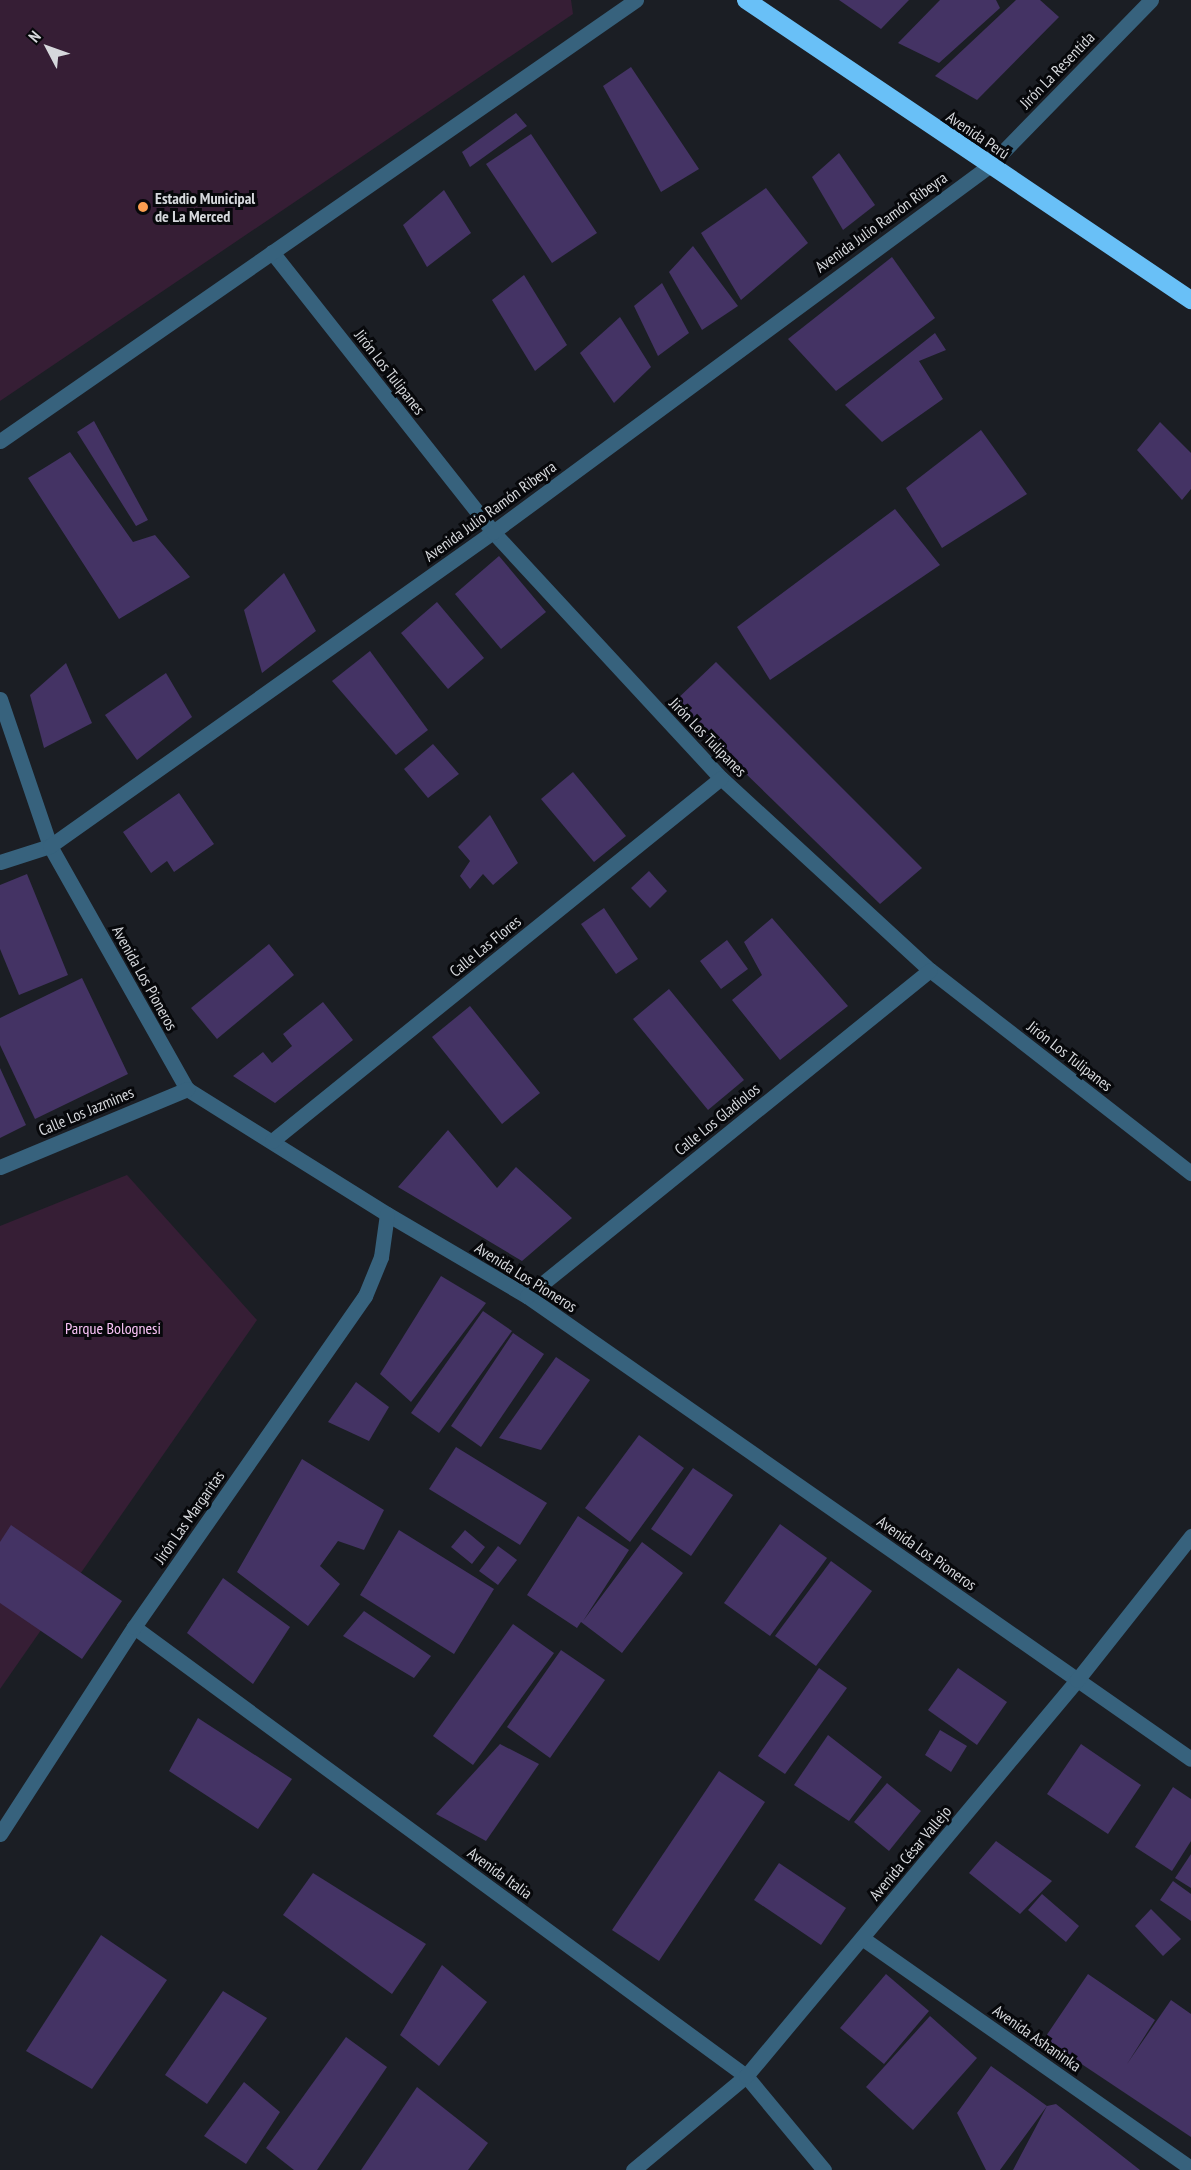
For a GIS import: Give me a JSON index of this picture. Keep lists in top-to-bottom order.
{
  "streets": {
    "highway": ["Avenida Perú"],
    "street": [
      "Jirón La Resentida",
      "Avenida Julio Ramón Ribeyra",
      "Jirón Los Tulipanes",
      "Calle Las Flores",
      "Avenida Los Pioneros",
      "Calle Los Jazmines",
      "Calle Los Gladiolos",
      "Jirón Las Margaritas",
      "Avenida César Vallejo",
      "Avenida Italia",
      "Avenida Ashaninka"
    ]
  },
  "crossings": [
    ["Jirón La Resentida", "Avenida Perú"],
    ["Jirón La Resentida", "Avenida Julio Ramón Ribeyra"],
    ["Avenida Perú", "Avenida Julio Ramón Ribeyra"],
    ["Avenida Julio Ramón Ribeyra", "Jirón Los Tulipanes"],
    ["Avenida Julio Ramón Ribeyra", "Avenida Los Pioneros"],
    ["Jirón Los Tulipanes", "Calle Las Flores"],
    ["Jirón Los Tulipanes", "Calle Los Gladiolos"],
    ["Calle Las Flores", "Avenida Los Pioneros"],
    ["Avenida Los Pioneros", "Calle Los Jazmines"],
    ["Avenida Los Pioneros", "Calle Los Gladiolos"],
    ["Avenida Los Pioneros", "Jirón Las Margaritas"],
    ["Avenida Los Pioneros", "Avenida César Vallejo"],
    ["Jirón Las Margaritas", "Avenida Italia"],
    ["Avenida César Vallejo", "Avenida Italia"],
    ["Avenida César Vallejo", "Avenida Ashaninka"]
  ],
  "parks": ["Parque Bolognesi"],
  "places": ["Estadio Municipal de La Merced"],
  "north": "top left"
}
